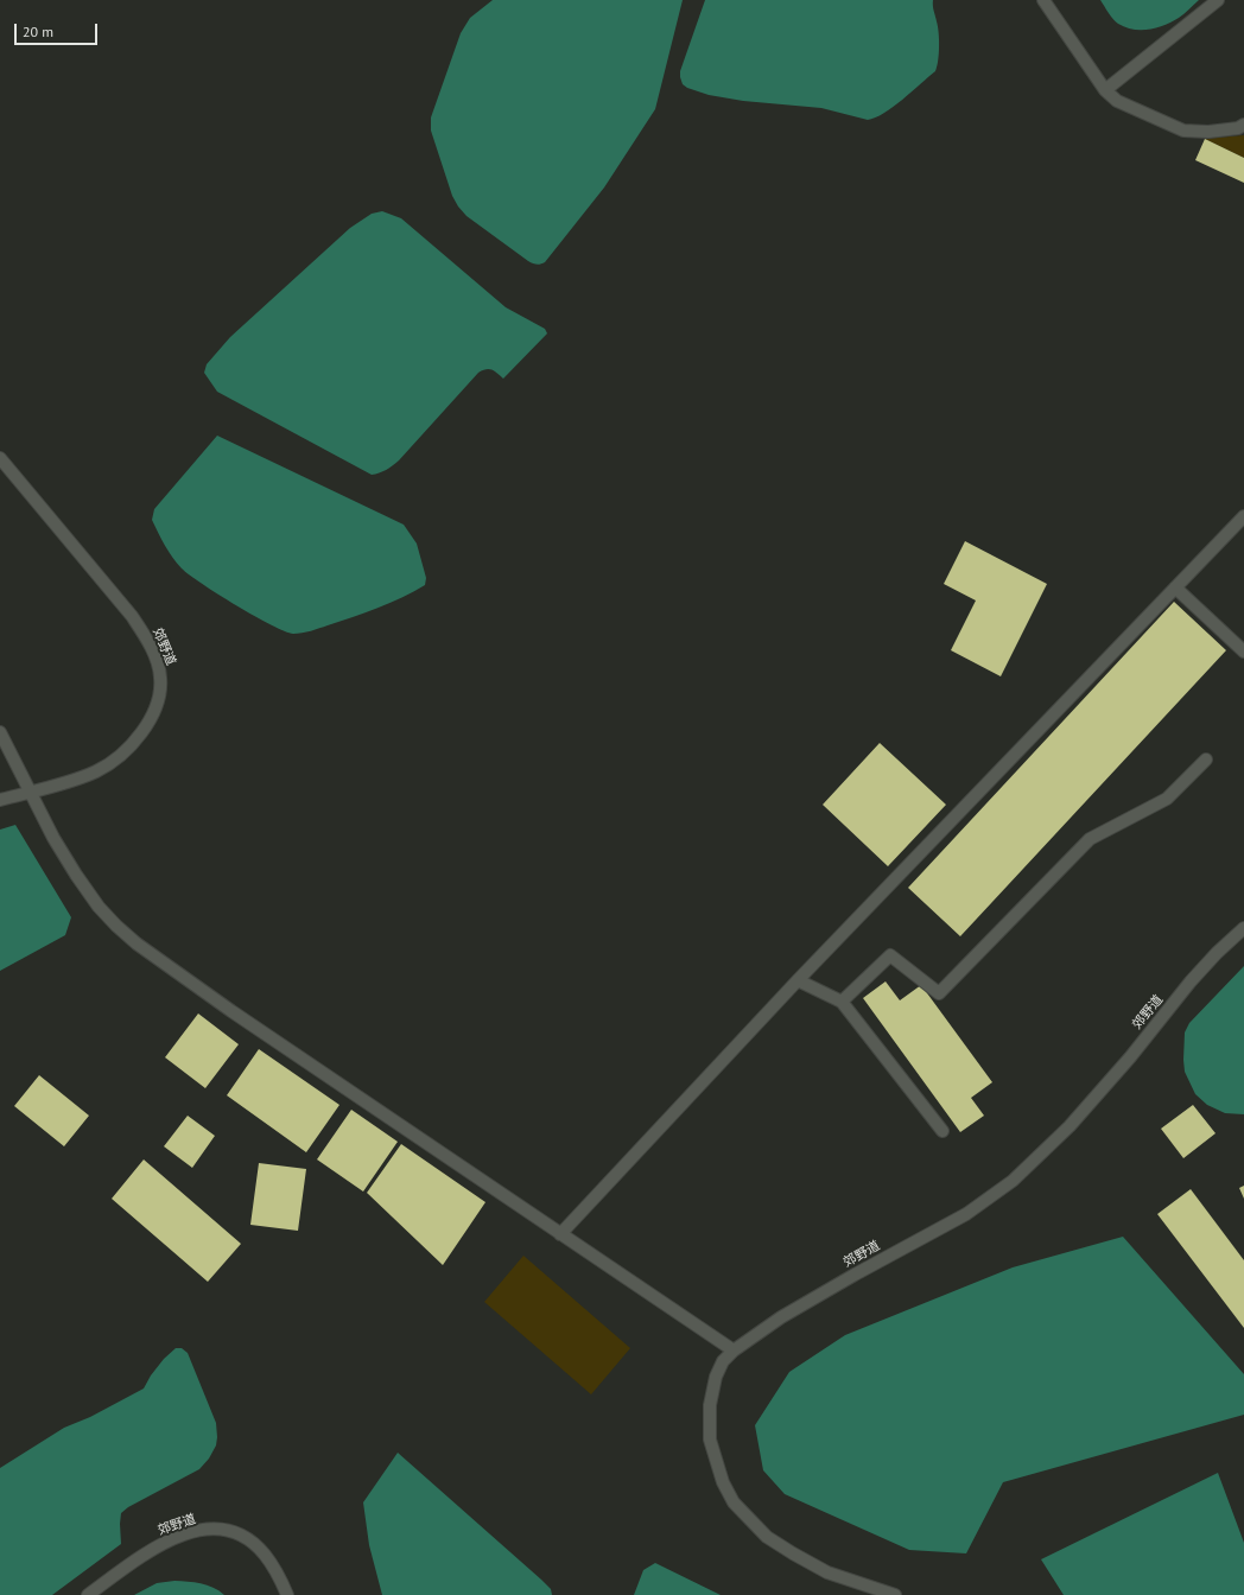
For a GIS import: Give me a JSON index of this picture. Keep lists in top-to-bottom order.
{
  "streets": {
    "street": ["郊野道"]
  },
  "scale_bar": "20 m"
}
